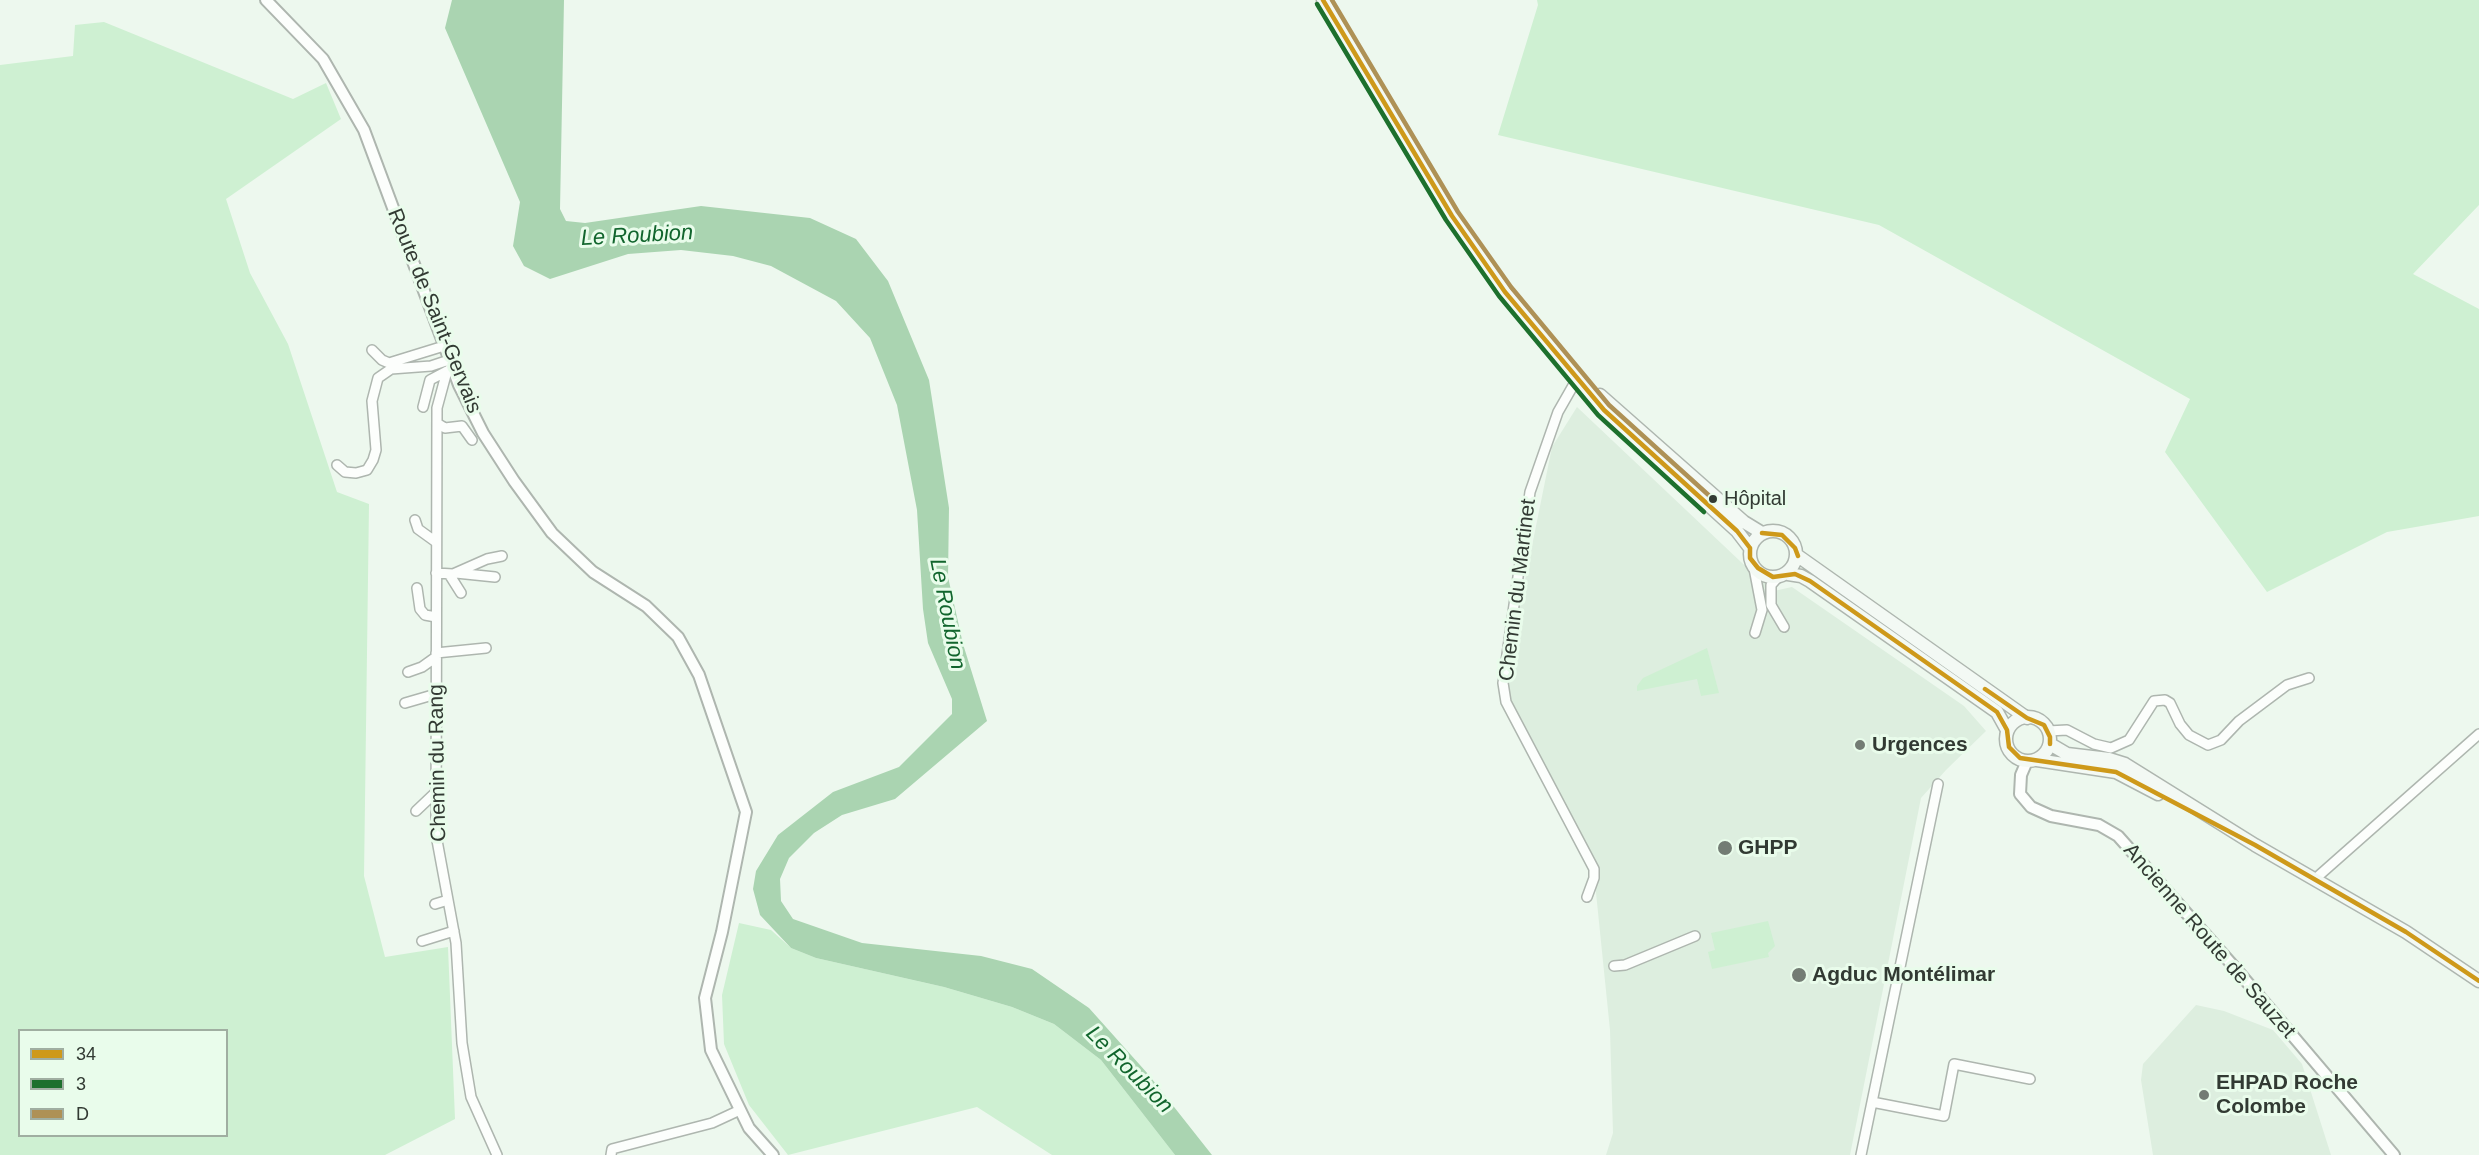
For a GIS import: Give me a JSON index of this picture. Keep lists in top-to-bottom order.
{
  "streets": {
    "street": [
      "Route de Saint-Gervais",
      "Chemin du Martinet",
      "Chemin du Rang",
      "Ancienne Route de Sauzet"
    ]
  },
  "crossings": [
    ["Route de Saint-Gervais", "Chemin du Rang"]
  ],
  "water": ["Le Roubion"],
  "places": [
    "Hôpital",
    "Urgences",
    "GHPP",
    "Agduc Montélimar",
    "EHPAD Roche Colombe"
  ],
  "lines": ["transit line 34", "transit line D", "transit line 3"],
  "legend": ["34", "3", "D"]
}
